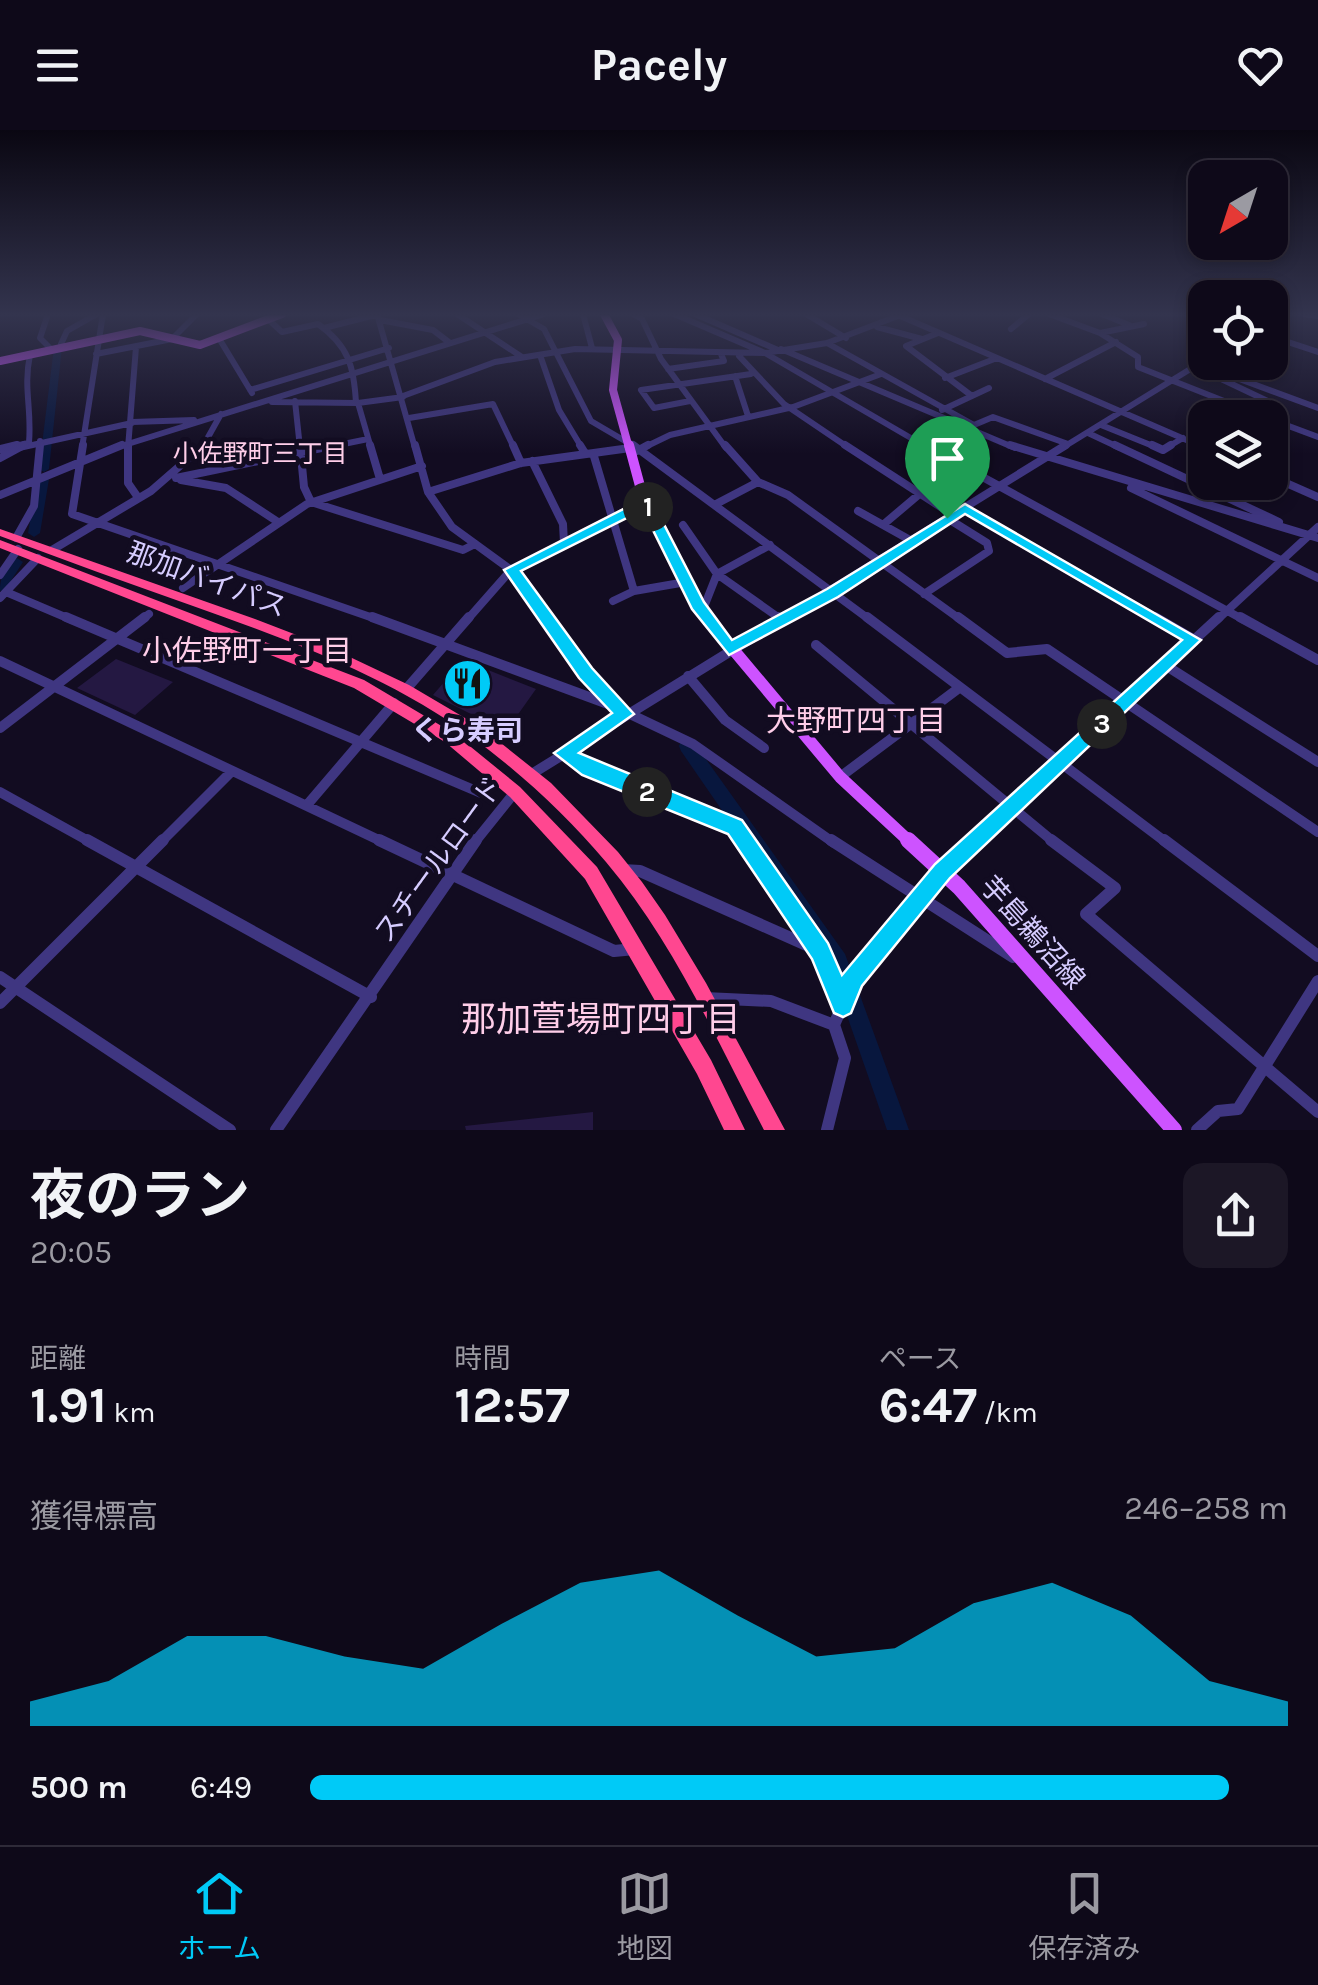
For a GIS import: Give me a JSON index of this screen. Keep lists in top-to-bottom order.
{
  "streets": {
    "highway": ["那加バイパス", "スチールロード"],
    "main road": ["芋島鵜沼線"]
  },
  "crossings": [
    ["那加バイパス", "スチールロード"],
    ["スチールロード", "芋島鵜沼線"]
  ],
  "districts": [
    "小佐野町三丁目",
    "小佐野町一丁目",
    "大野町四丁目",
    "那加萱場町四丁目"
  ],
  "places": {
    "restaurant": ["くら寿司"]
  },
  "north": "bottom left",
  "page": {
    "header": "Pacely",
    "pins": ["1", "3", "2"],
    "heading": ["夜のラン", "20:05"],
    "stats": [
      ["距離", "1.91 km"],
      ["時間", "12:57"],
      ["ペース", "6:47 /km"]
    ],
    "chart": ["獲得標高", "246–258 m"],
    "list": [
      {
        "name": "500 m",
        "note": "6:49"
      }
    ],
    "tabs": ["ホーム", "地図", "保存済み"]
  }
}
